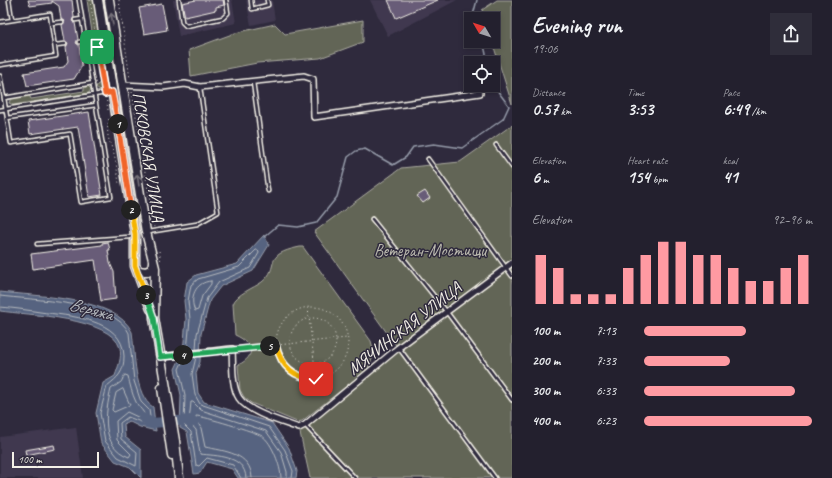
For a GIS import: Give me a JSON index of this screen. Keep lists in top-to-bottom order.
{
  "streets": {
    "main road": ["ПСКОВСКАЯ УЛИЦА"],
    "street": ["МЯЧИНСКАЯ УЛИЦА"]
  },
  "water": ["Веряжа"],
  "parks": ["Ветеран-Мостищи"],
  "scale_bar": "100 m",
  "north": "top left",
  "page": {
    "heading": ["Evening run", "19:06"],
    "stats": [
      ["Distance", "0.57 km"],
      ["Time", "3:53"],
      ["Pace", "6:49 /km"],
      ["Elevation", "6 m"],
      ["Heart rate", "154 bpm"],
      ["kcal", "41"]
    ],
    "pins": [
      "1",
      "2",
      "3",
      "5",
      "4"
    ],
    "chart": ["Elevation", "92–96 m"],
    "list": [
      {
        "name": "100 m",
        "note": "7:13"
      },
      {
        "name": "200 m",
        "note": "7:33"
      },
      {
        "name": "300 m",
        "note": "6:33"
      },
      {
        "name": "400 m",
        "note": "6:23"
      }
    ],
    "scale": "100 m"
  }
}
